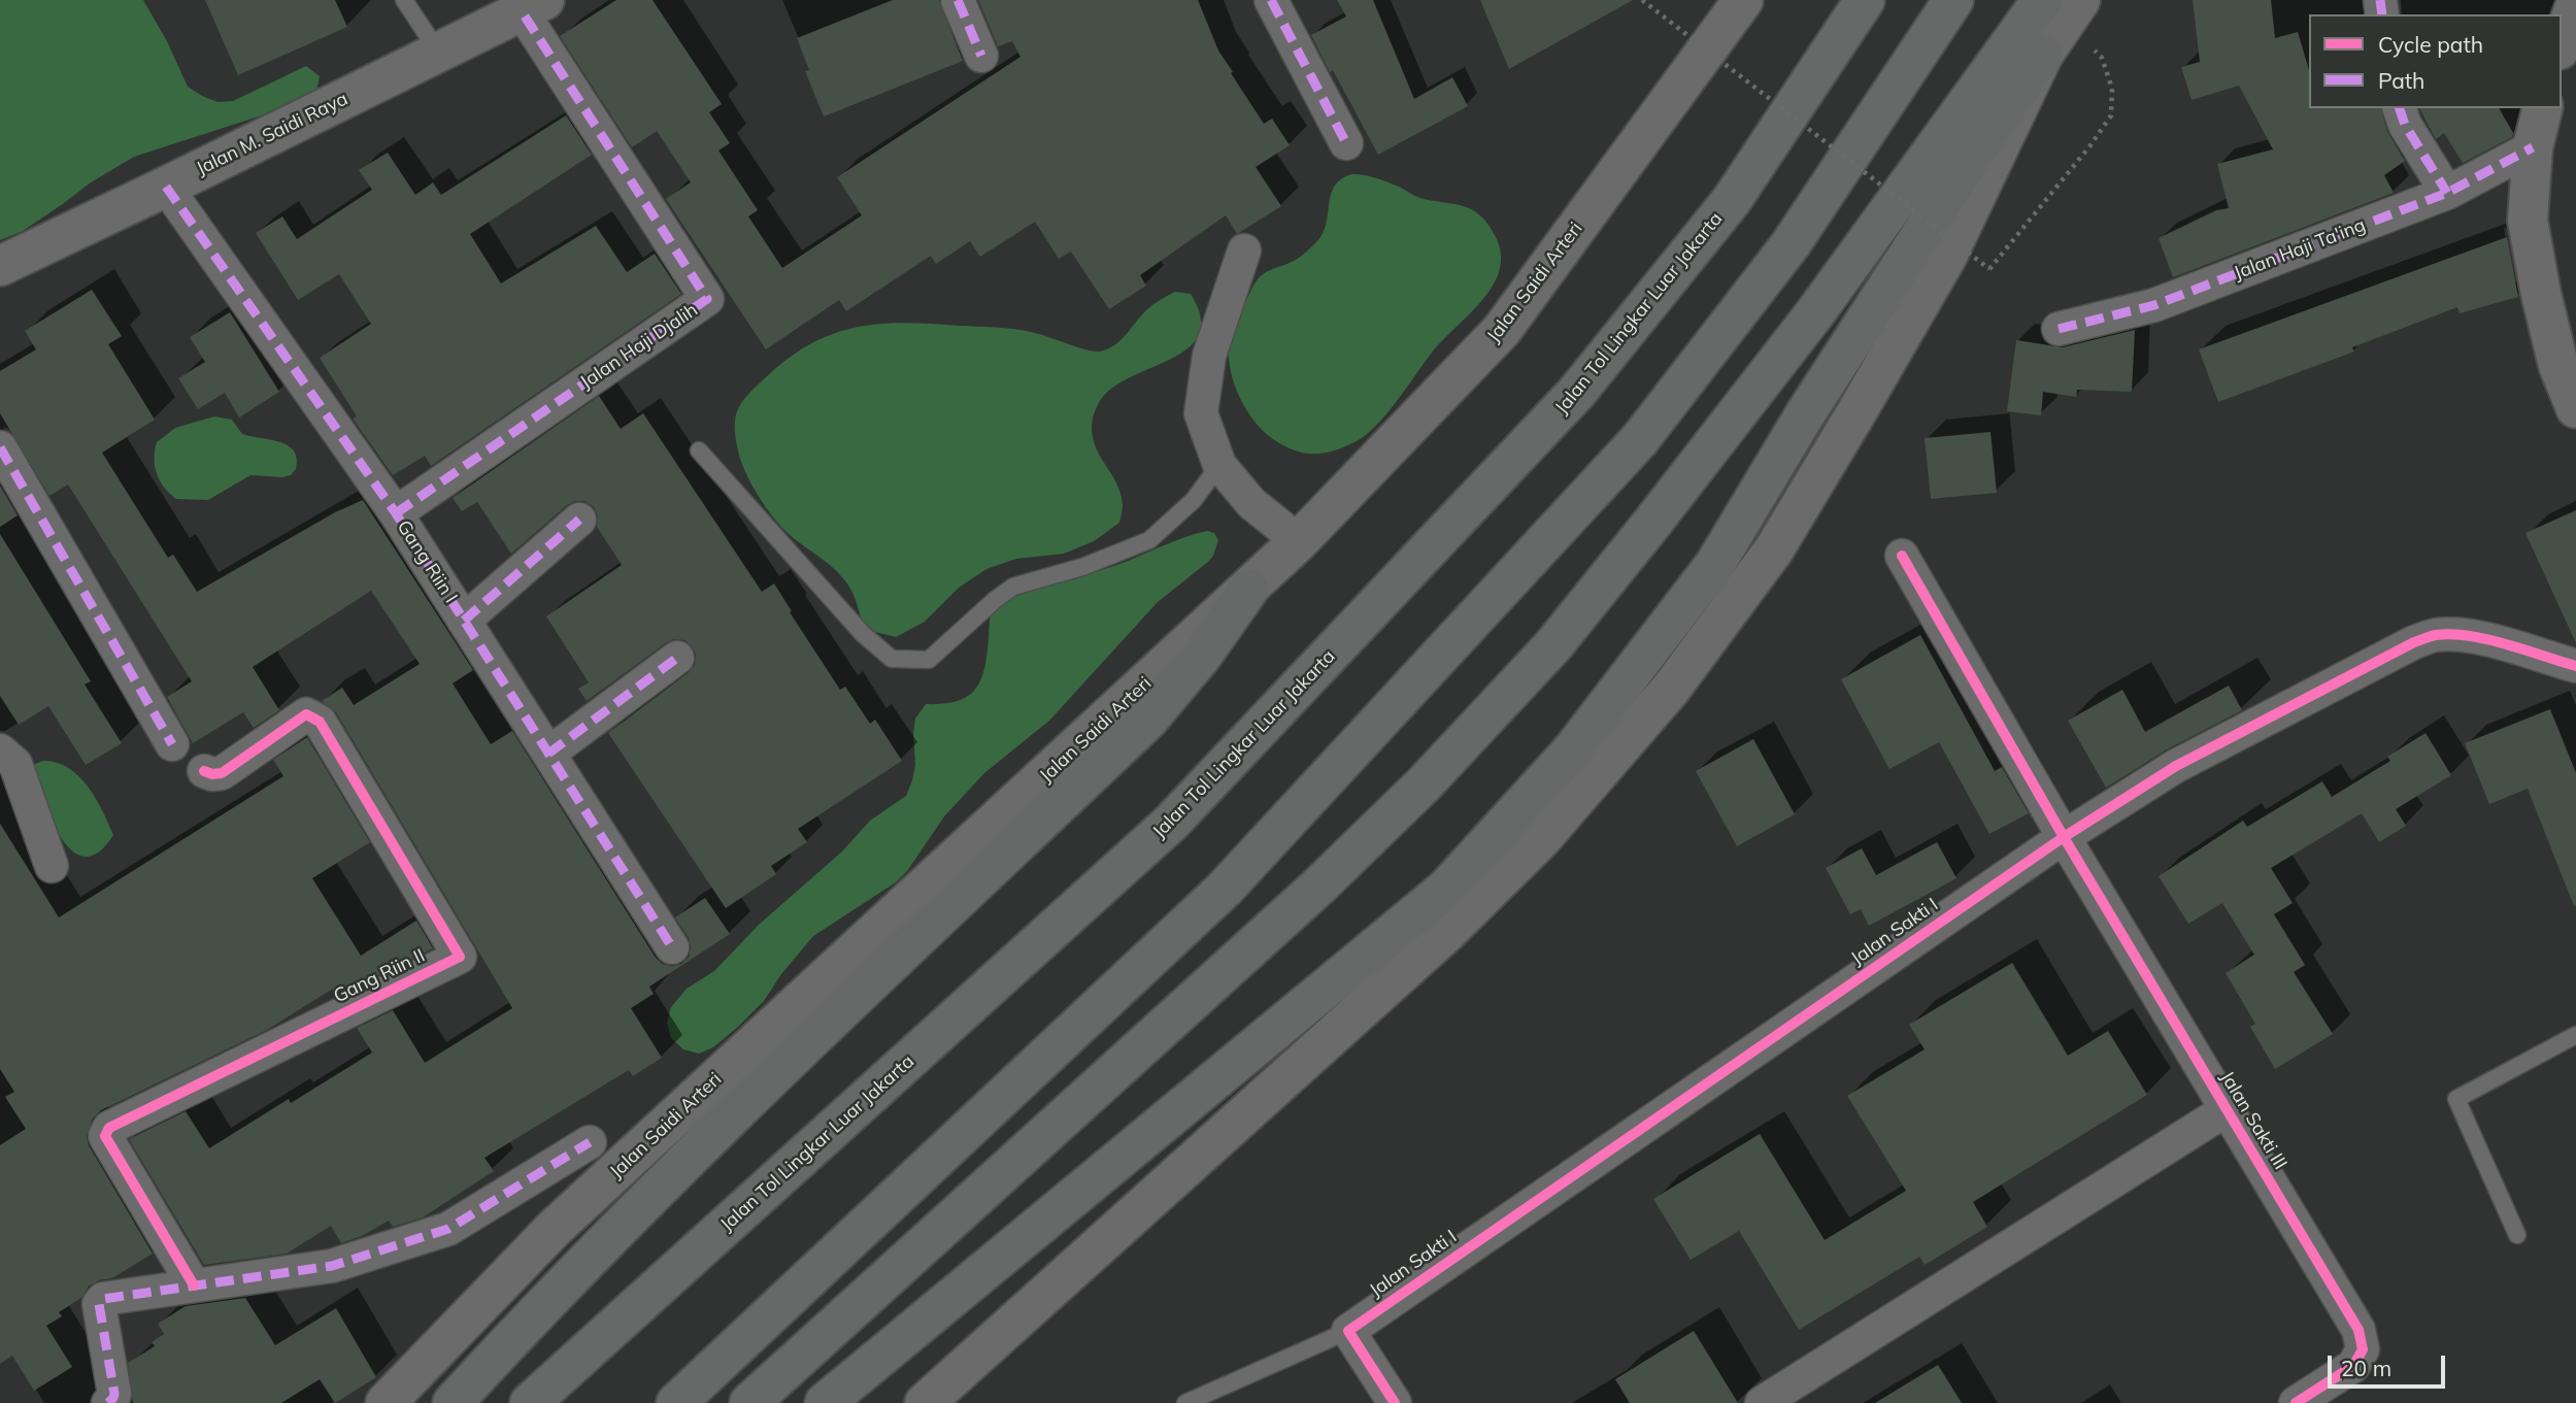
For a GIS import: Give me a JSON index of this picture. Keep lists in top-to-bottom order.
{
  "streets": {
    "highway": ["Jalan Tol Lingkar Luar Jakarta"],
    "main road": ["Jalan Saidi Arteri"],
    "street": [
      "Jalan M. Saidi Raya",
      "Jalan Haji Ta'ing",
      "Jalan Haji Djalih",
      "Gang Riin I",
      "Jalan Sakti I",
      "Gang Riin II",
      "Jalan Sakti III"
    ]
  },
  "crossings": [
    ["Jalan M. Saidi Raya", "Jalan Haji Djalih"],
    ["Jalan M. Saidi Raya", "Gang Riin I"],
    ["Jalan Haji Djalih", "Gang Riin I"],
    ["Jalan Sakti I", "Jalan Sakti III"]
  ],
  "legend": ["Cycle path", "Path"],
  "scale_bar": "20 m"
}
